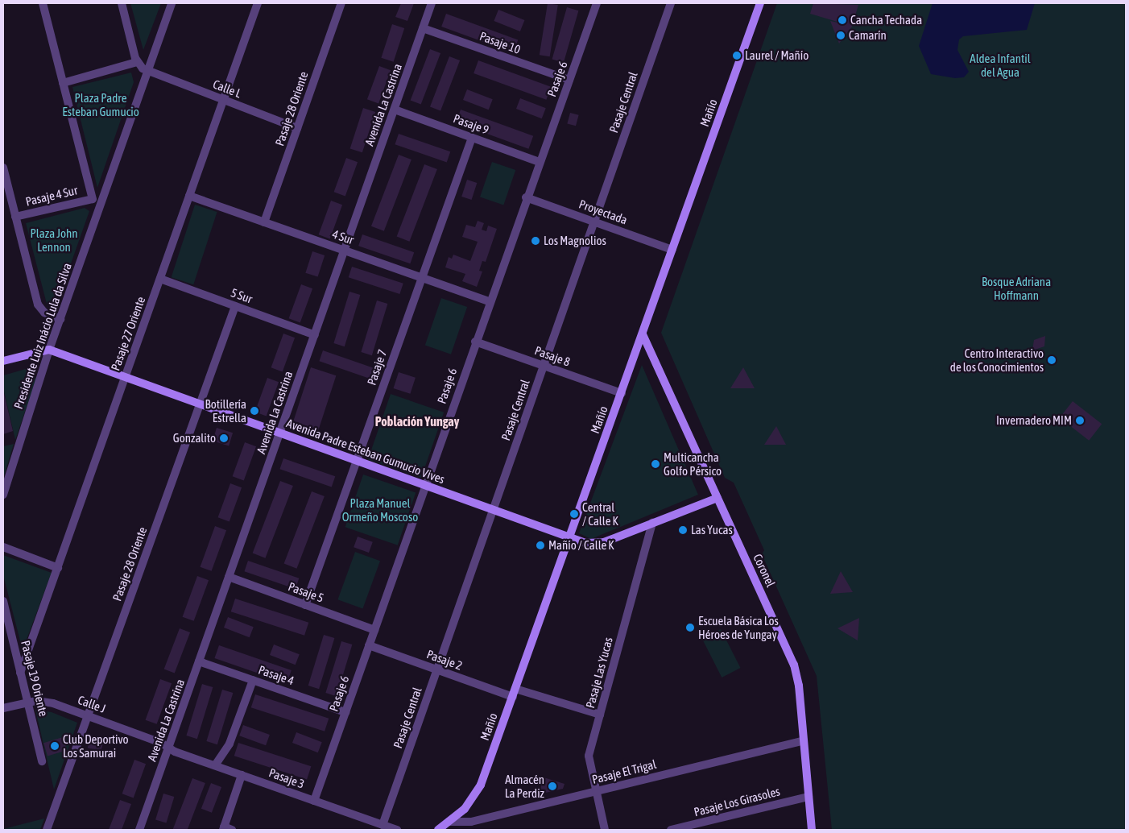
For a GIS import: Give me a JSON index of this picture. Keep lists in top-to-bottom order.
{
  "streets": {
    "street": [
      "Pasaje 10",
      "Pasaje 6",
      "Calle L",
      "Pasaje Central",
      "Avenida La Castrina",
      "Pasaje 28 Oriente",
      "Mañío",
      "Pasaje 9",
      "Pasaje 4 Sur",
      "Proyectada",
      "4 Sur",
      "5 Sur",
      "Pasaje 27 Oriente",
      "Presidente Luiz Inácio Lula da Silva",
      "Pasaje 8",
      "Pasaje 7",
      "Avenida Padre Esteban Gumucio Vives",
      "Coronel",
      "Pasaje 5",
      "Pasaje 2",
      "Pasaje Las Yucas",
      "Pasaje 4",
      "Pasaje 19 Oriente",
      "Calle J",
      "Pasaje El Trigal",
      "Pasaje 3",
      "Pasaje Los Girasoles"
    ]
  },
  "crossings": [
    ["Pasaje 10", "Pasaje 6"],
    ["Pasaje 10", "Avenida La Castrina"],
    ["Pasaje 6", "Pasaje 9"],
    ["Pasaje 6", "Proyectada"],
    ["Pasaje 6", "4 Sur"],
    ["Pasaje 6", "Pasaje 8"],
    ["Pasaje 6", "Avenida Padre Esteban Gumucio Vives"],
    ["Pasaje 6", "Pasaje 5"],
    ["Pasaje 6", "Pasaje 2"],
    ["Pasaje 6", "Pasaje 4"],
    ["Pasaje 6", "Pasaje 3"],
    ["Calle L", "Pasaje 28 Oriente"],
    ["Calle L", "Pasaje 27 Oriente"],
    ["Calle L", "Presidente Luiz Inácio Lula da Silva"],
    ["Pasaje Central", "Proyectada"],
    ["Pasaje Central", "Pasaje 8"],
    ["Pasaje Central", "Avenida Padre Esteban Gumucio Vives"],
    ["Pasaje Central", "Pasaje 2"],
    ["Pasaje Central", "Pasaje 3"],
    ["Avenida La Castrina", "Pasaje 9"],
    ["Avenida La Castrina", "4 Sur"],
    ["Avenida La Castrina", "5 Sur"],
    ["Avenida La Castrina", "Avenida Padre Esteban Gumucio Vives"],
    ["Avenida La Castrina", "Pasaje 5"],
    ["Avenida La Castrina", "Pasaje 4"],
    ["Avenida La Castrina", "Calle J"],
    ["Avenida La Castrina", "Pasaje 3"],
    ["Pasaje 28 Oriente", "4 Sur"],
    ["Pasaje 28 Oriente", "5 Sur"],
    ["Pasaje 28 Oriente", "Avenida Padre Esteban Gumucio Vives"],
    ["Pasaje 28 Oriente", "Calle J"],
    ["Mañío", "Proyectada"],
    ["Mañío", "Pasaje 8"],
    ["Mañío", "Avenida Padre Esteban Gumucio Vives"],
    ["Mañío", "Coronel"],
    ["Mañío", "Pasaje 2"],
    ["Mañío", "Pasaje El Trigal"],
    ["Pasaje 9", "Pasaje 7"],
    ["4 Sur", "Pasaje 27 Oriente"],
    ["4 Sur", "Pasaje 7"],
    ["5 Sur", "Pasaje 27 Oriente"],
    ["Pasaje 27 Oriente", "Avenida Padre Esteban Gumucio Vives"],
    ["Pasaje 27 Oriente", "Pasaje 19 Oriente"],
    ["Presidente Luiz Inácio Lula da Silva", "Avenida Padre Esteban Gumucio Vives"],
    ["Pasaje 7", "Avenida Padre Esteban Gumucio Vives"],
    ["Pasaje 7", "Pasaje 5"],
    ["Avenida Padre Esteban Gumucio Vives", "Coronel"],
    ["Avenida Padre Esteban Gumucio Vives", "Pasaje Las Yucas"],
    ["Coronel", "Pasaje El Trigal"],
    ["Coronel", "Pasaje Los Girasoles"],
    ["Pasaje Las Yucas", "Pasaje El Trigal"],
    ["Pasaje 19 Oriente", "Calle J"],
    ["Calle J", "Pasaje 3"]
  ],
  "districts": ["Población Yungay"],
  "parks": [
    "Aldea Infantil del Agua",
    "Plaza Padre Esteban Gumucio",
    "Plaza John Lennon",
    "Bosque Adriana Hoffmann",
    "Plaza Manuel Ormeño Moscoso"
  ],
  "places": [
    "Cancha Techada",
    "Camarín",
    "Laurel / Mañío",
    "Los Magnolios",
    "Centro Interactivo de los Conocimientos",
    "Botillería Estrella",
    "Invernadero MIM",
    "Gonzalito",
    "Multicancha Golfo Pérsico",
    "Central / Calle K",
    "Las Yucas",
    "Mañío / Calle K",
    "Escuela Básica Los Héroes de Yungay",
    "Club Deportivo Los Samurai",
    "Almacén La Perdiz"
  ]
}
